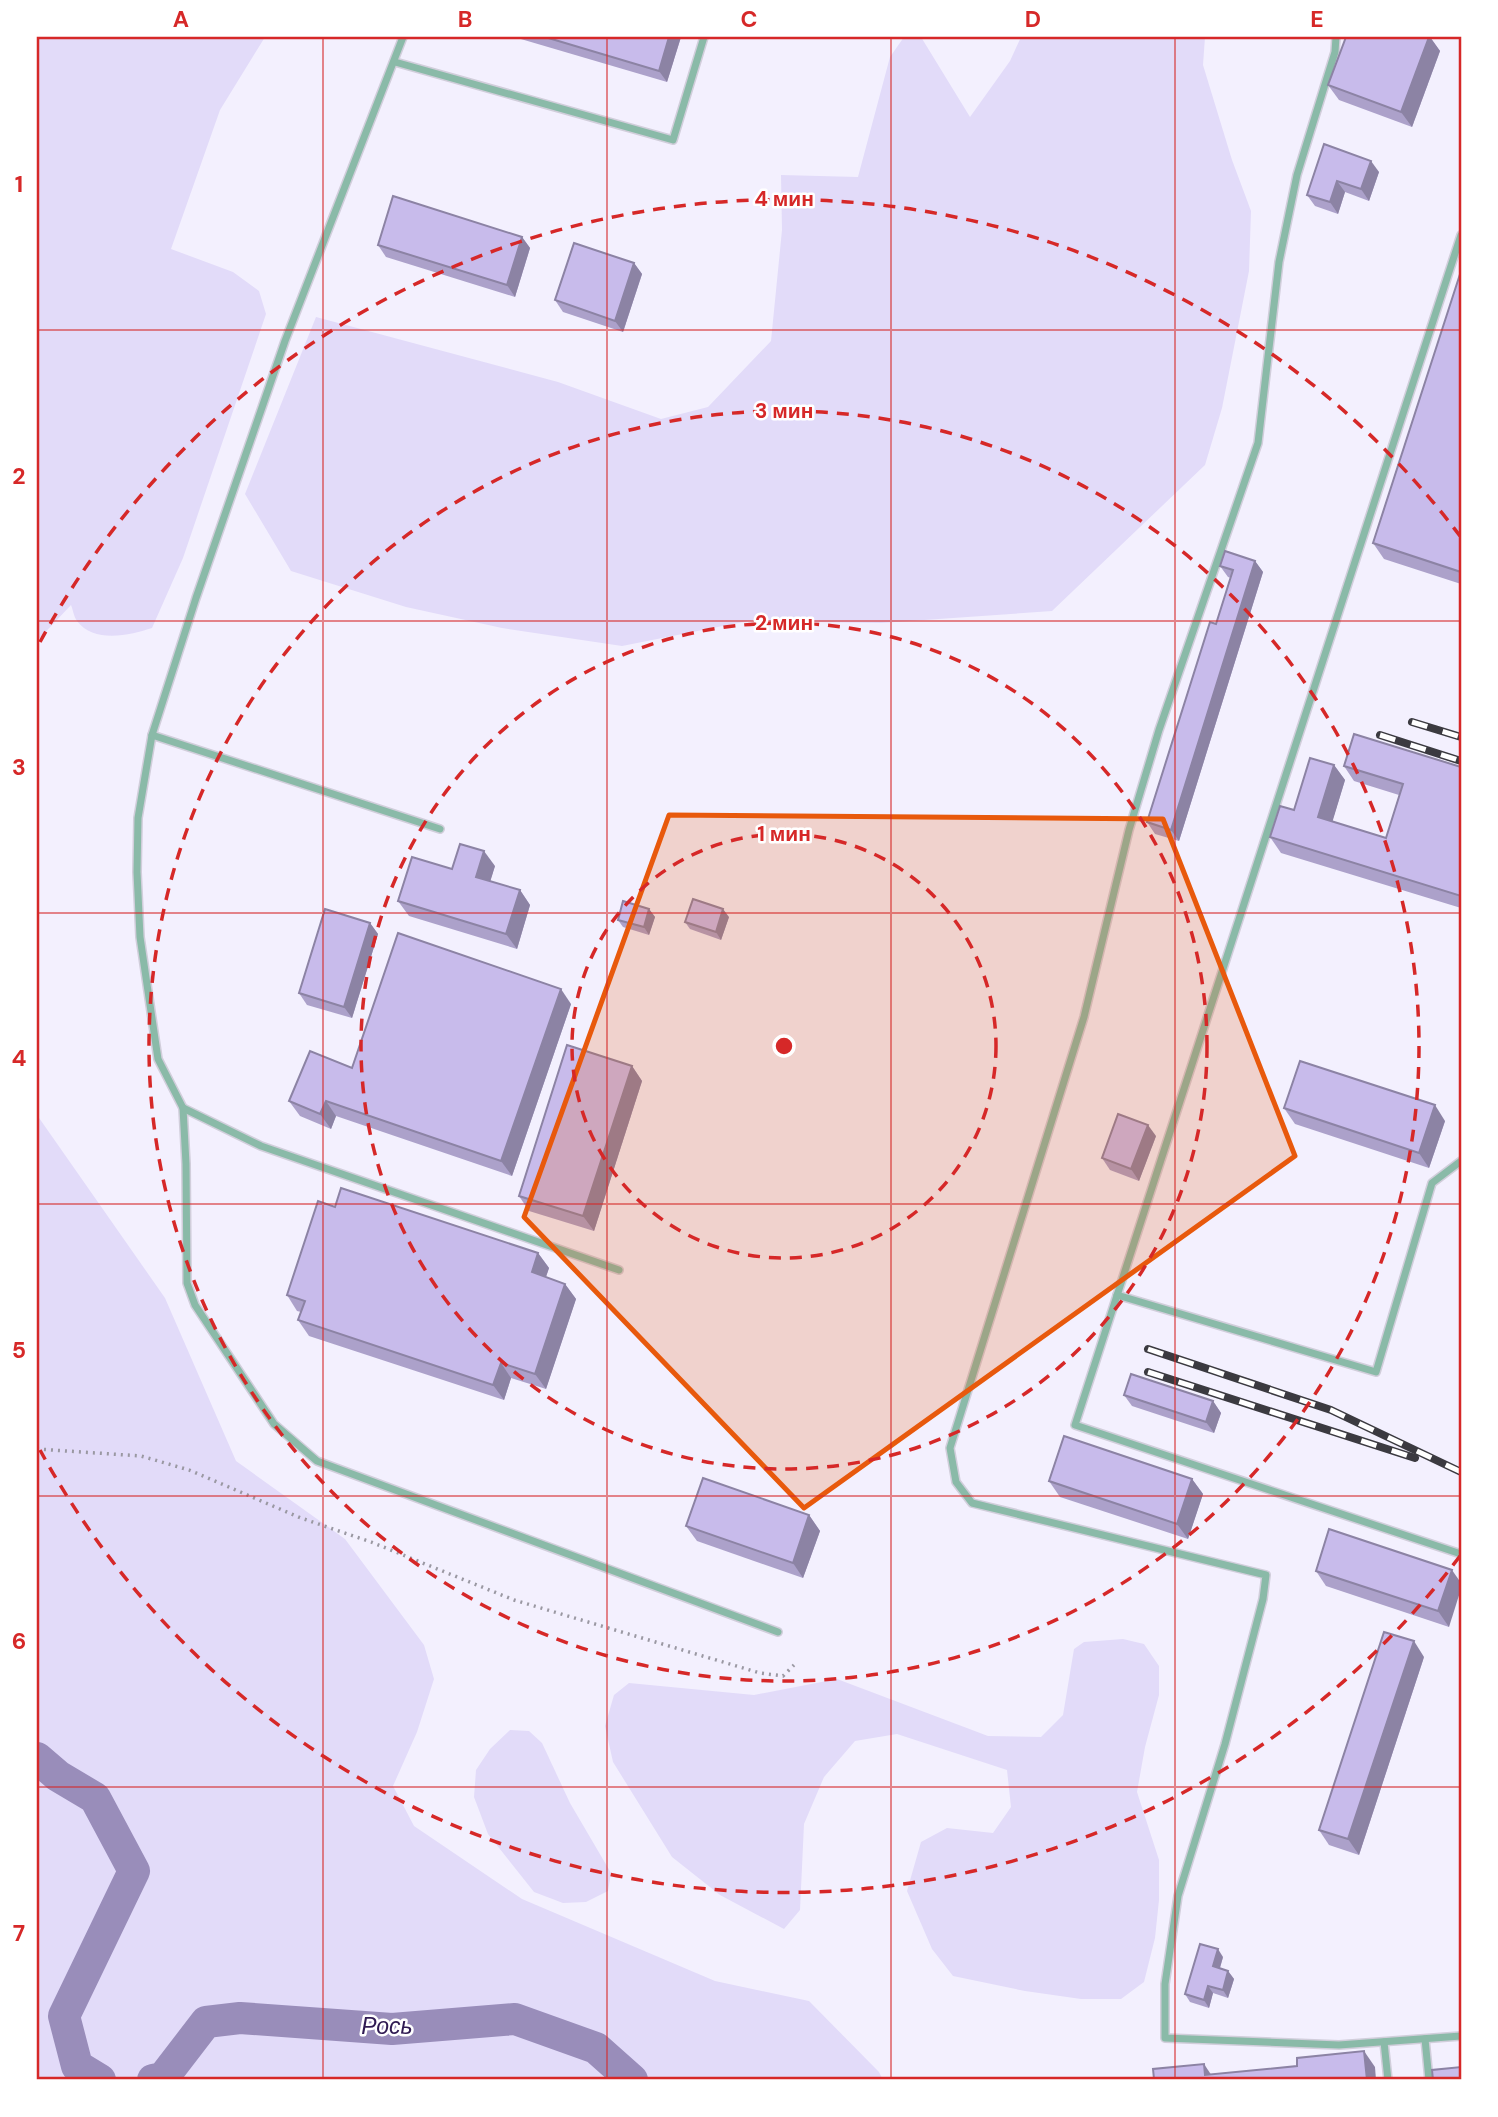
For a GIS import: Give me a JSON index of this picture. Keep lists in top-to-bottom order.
{
  "water": ["Рось"],
  "grid": {
    "columns": [
      "A",
      "B",
      "C",
      "D",
      "E"
    ],
    "rows": [
      "1",
      "2",
      "3",
      "4",
      "5",
      "6",
      "7"
    ]
  },
  "rings": [
    "4 мин",
    "3 мин",
    "2 мин",
    "1 мин"
  ]
}
